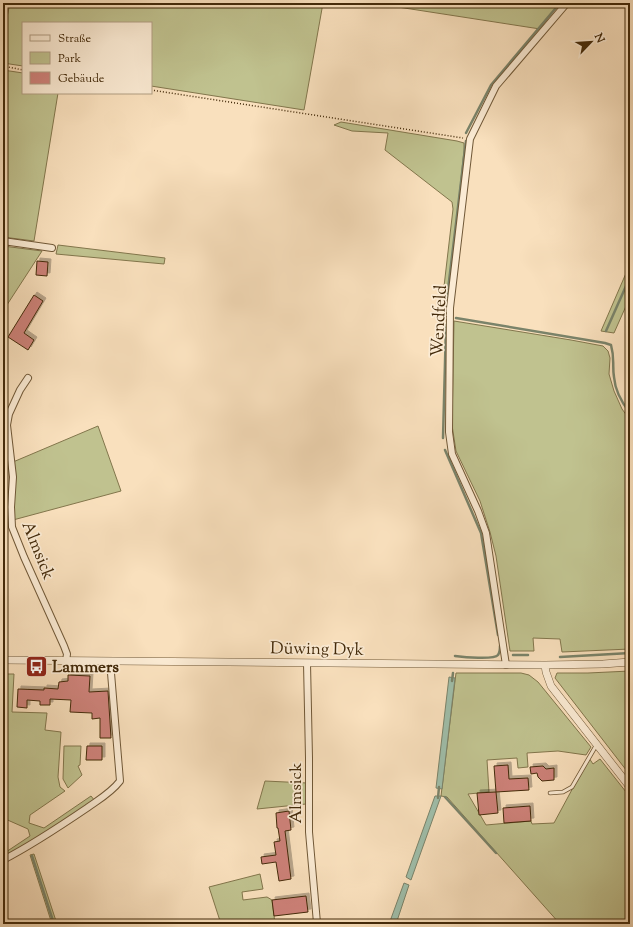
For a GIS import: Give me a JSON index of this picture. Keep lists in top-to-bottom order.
{
  "streets": {
    "street": ["Wendfeld", "Almsick", "Düwing Dyk"]
  },
  "crossings": [
    ["Wendfeld", "Düwing Dyk"],
    ["Almsick", "Düwing Dyk"]
  ],
  "places": {
    "bus stop": ["Lammers"]
  },
  "legend": ["Straße", "Park", "Gebäude"],
  "north": "top right"
}
